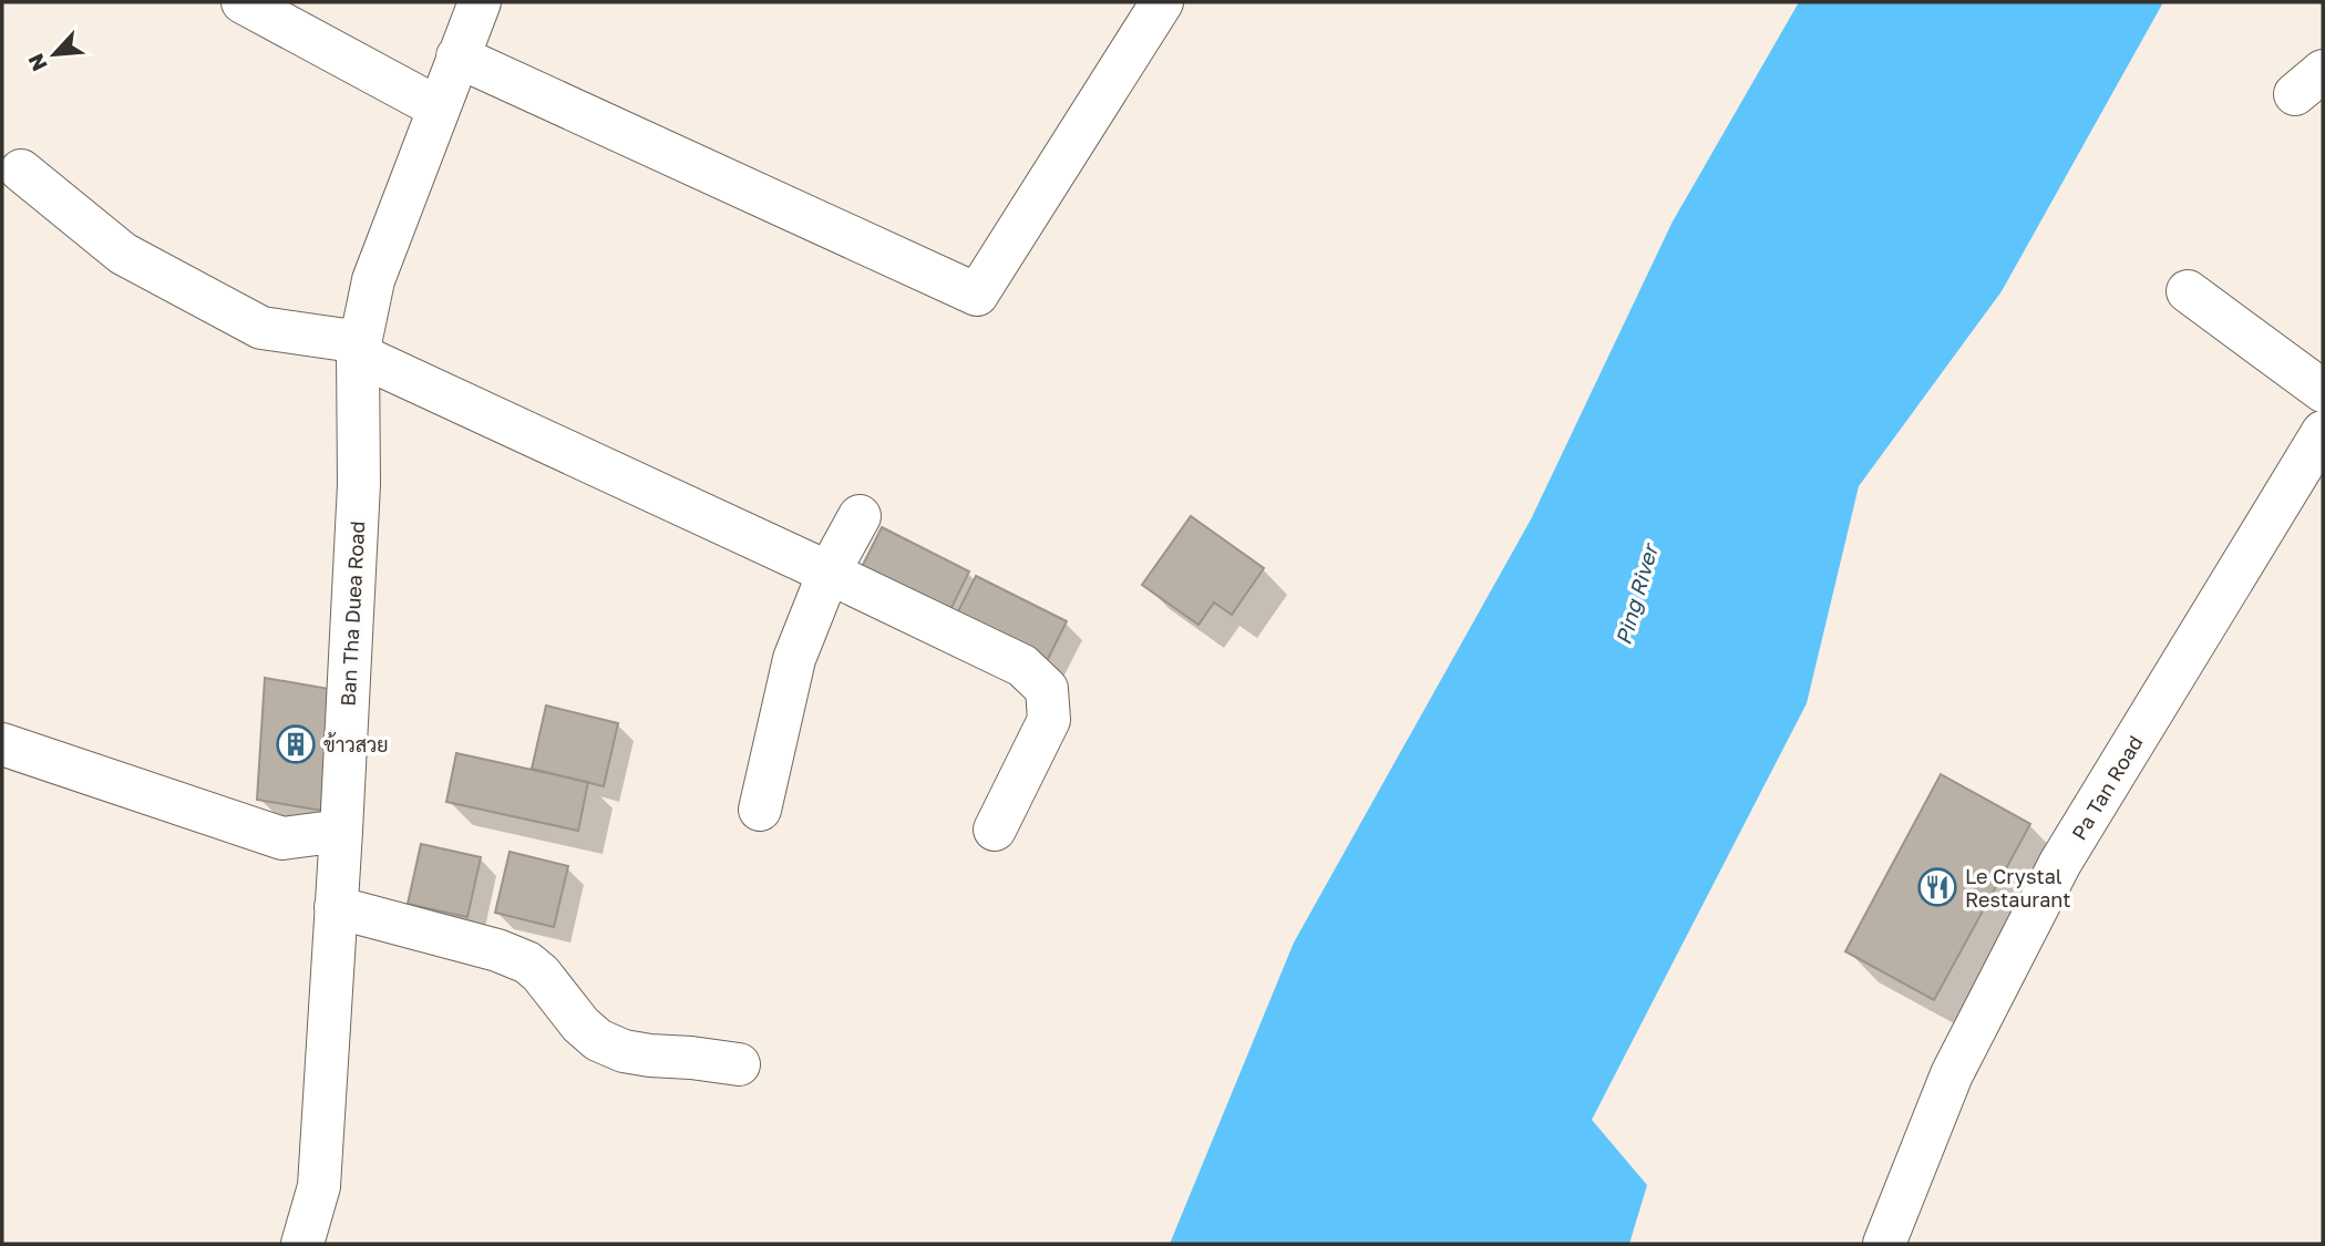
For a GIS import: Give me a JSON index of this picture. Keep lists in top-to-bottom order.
{
  "streets": {
    "street": ["Ban Tha Duea Road", "Pa Tan Road"]
  },
  "water": ["Ping River"],
  "places": {
    "building": ["ข้าวสวย"],
    "restaurant": ["Le Crystal Restaurant"]
  },
  "north": "bottom left"
}
